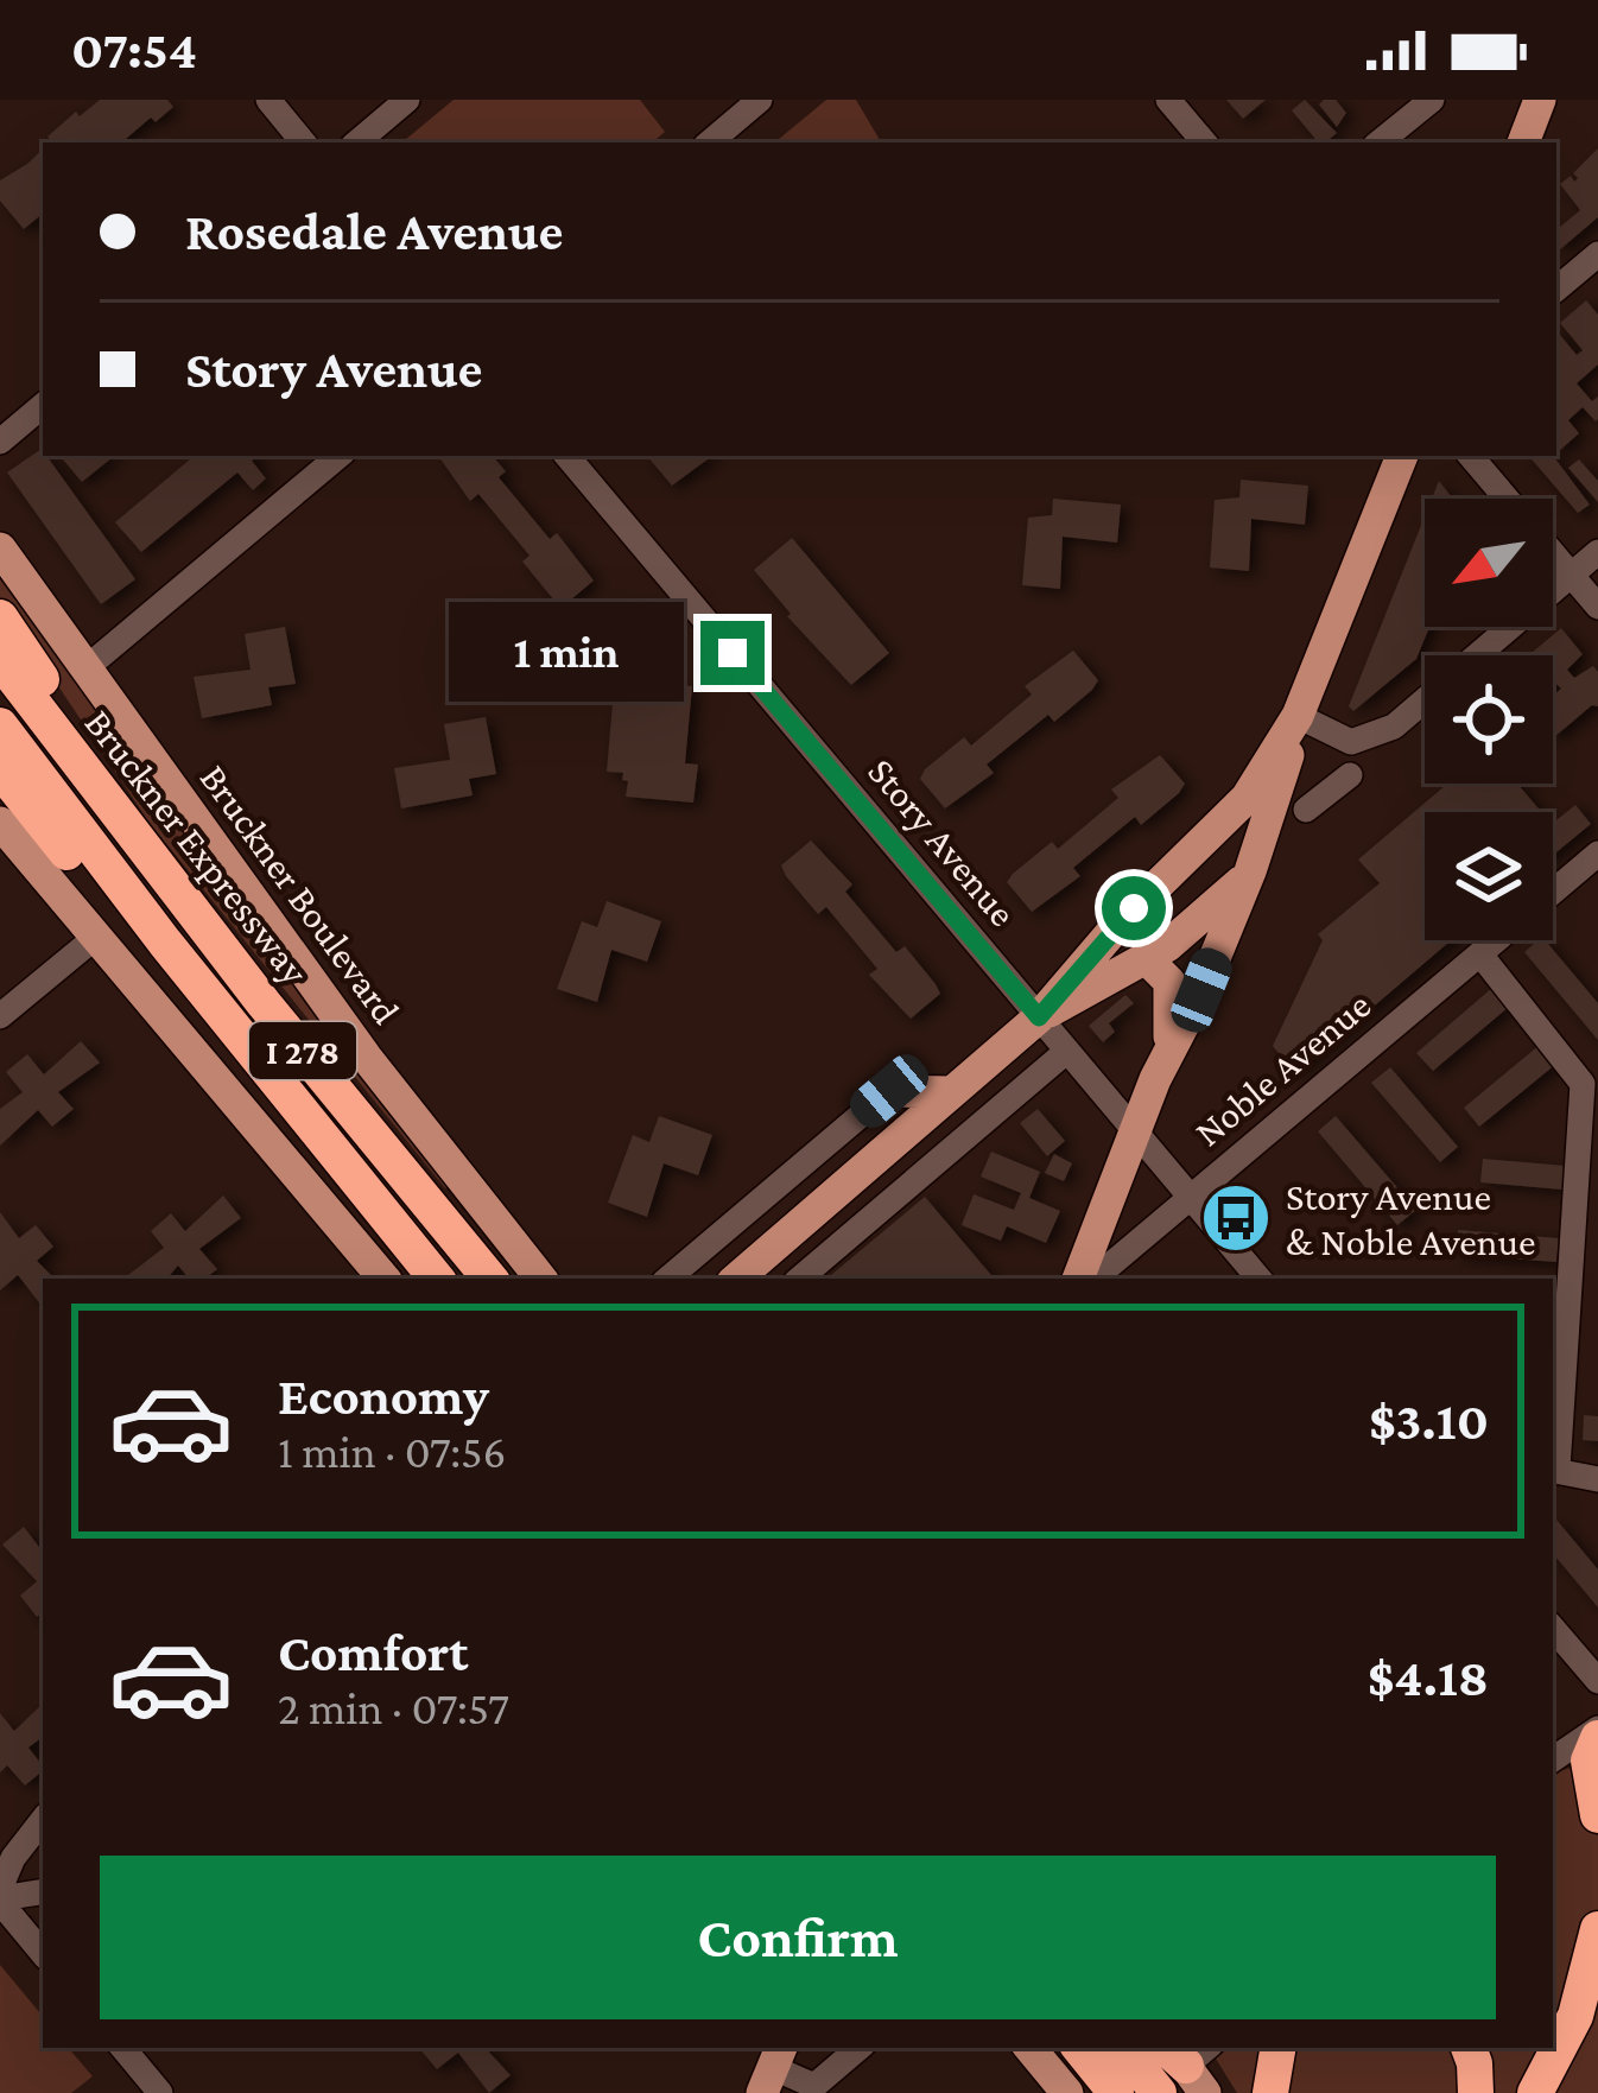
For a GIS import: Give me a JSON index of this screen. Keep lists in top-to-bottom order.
{
  "streets": {
    "highway": ["Bruckner Expressway", "I 278"],
    "main road": ["Bruckner Boulevard"],
    "street": ["Story Avenue", "Noble Avenue"]
  },
  "crossings": [
    ["Story Avenue", "Noble Avenue"]
  ],
  "places": {
    "bus stop": ["Story Avenue & Noble Avenue"]
  },
  "north": "bottom left",
  "page": {
    "status": "07:54",
    "banner": ["Rosedale Avenue", "Story Avenue"],
    "bubble": "1 min",
    "list": [
      {
        "name": "Economy",
        "note": "1 min · 07:56",
        "value": "$3.10"
      },
      {
        "name": "Comfort",
        "note": "2 min · 07:57",
        "value": "$4.18"
      }
    ],
    "buttons": "Confirm"
  }
}
